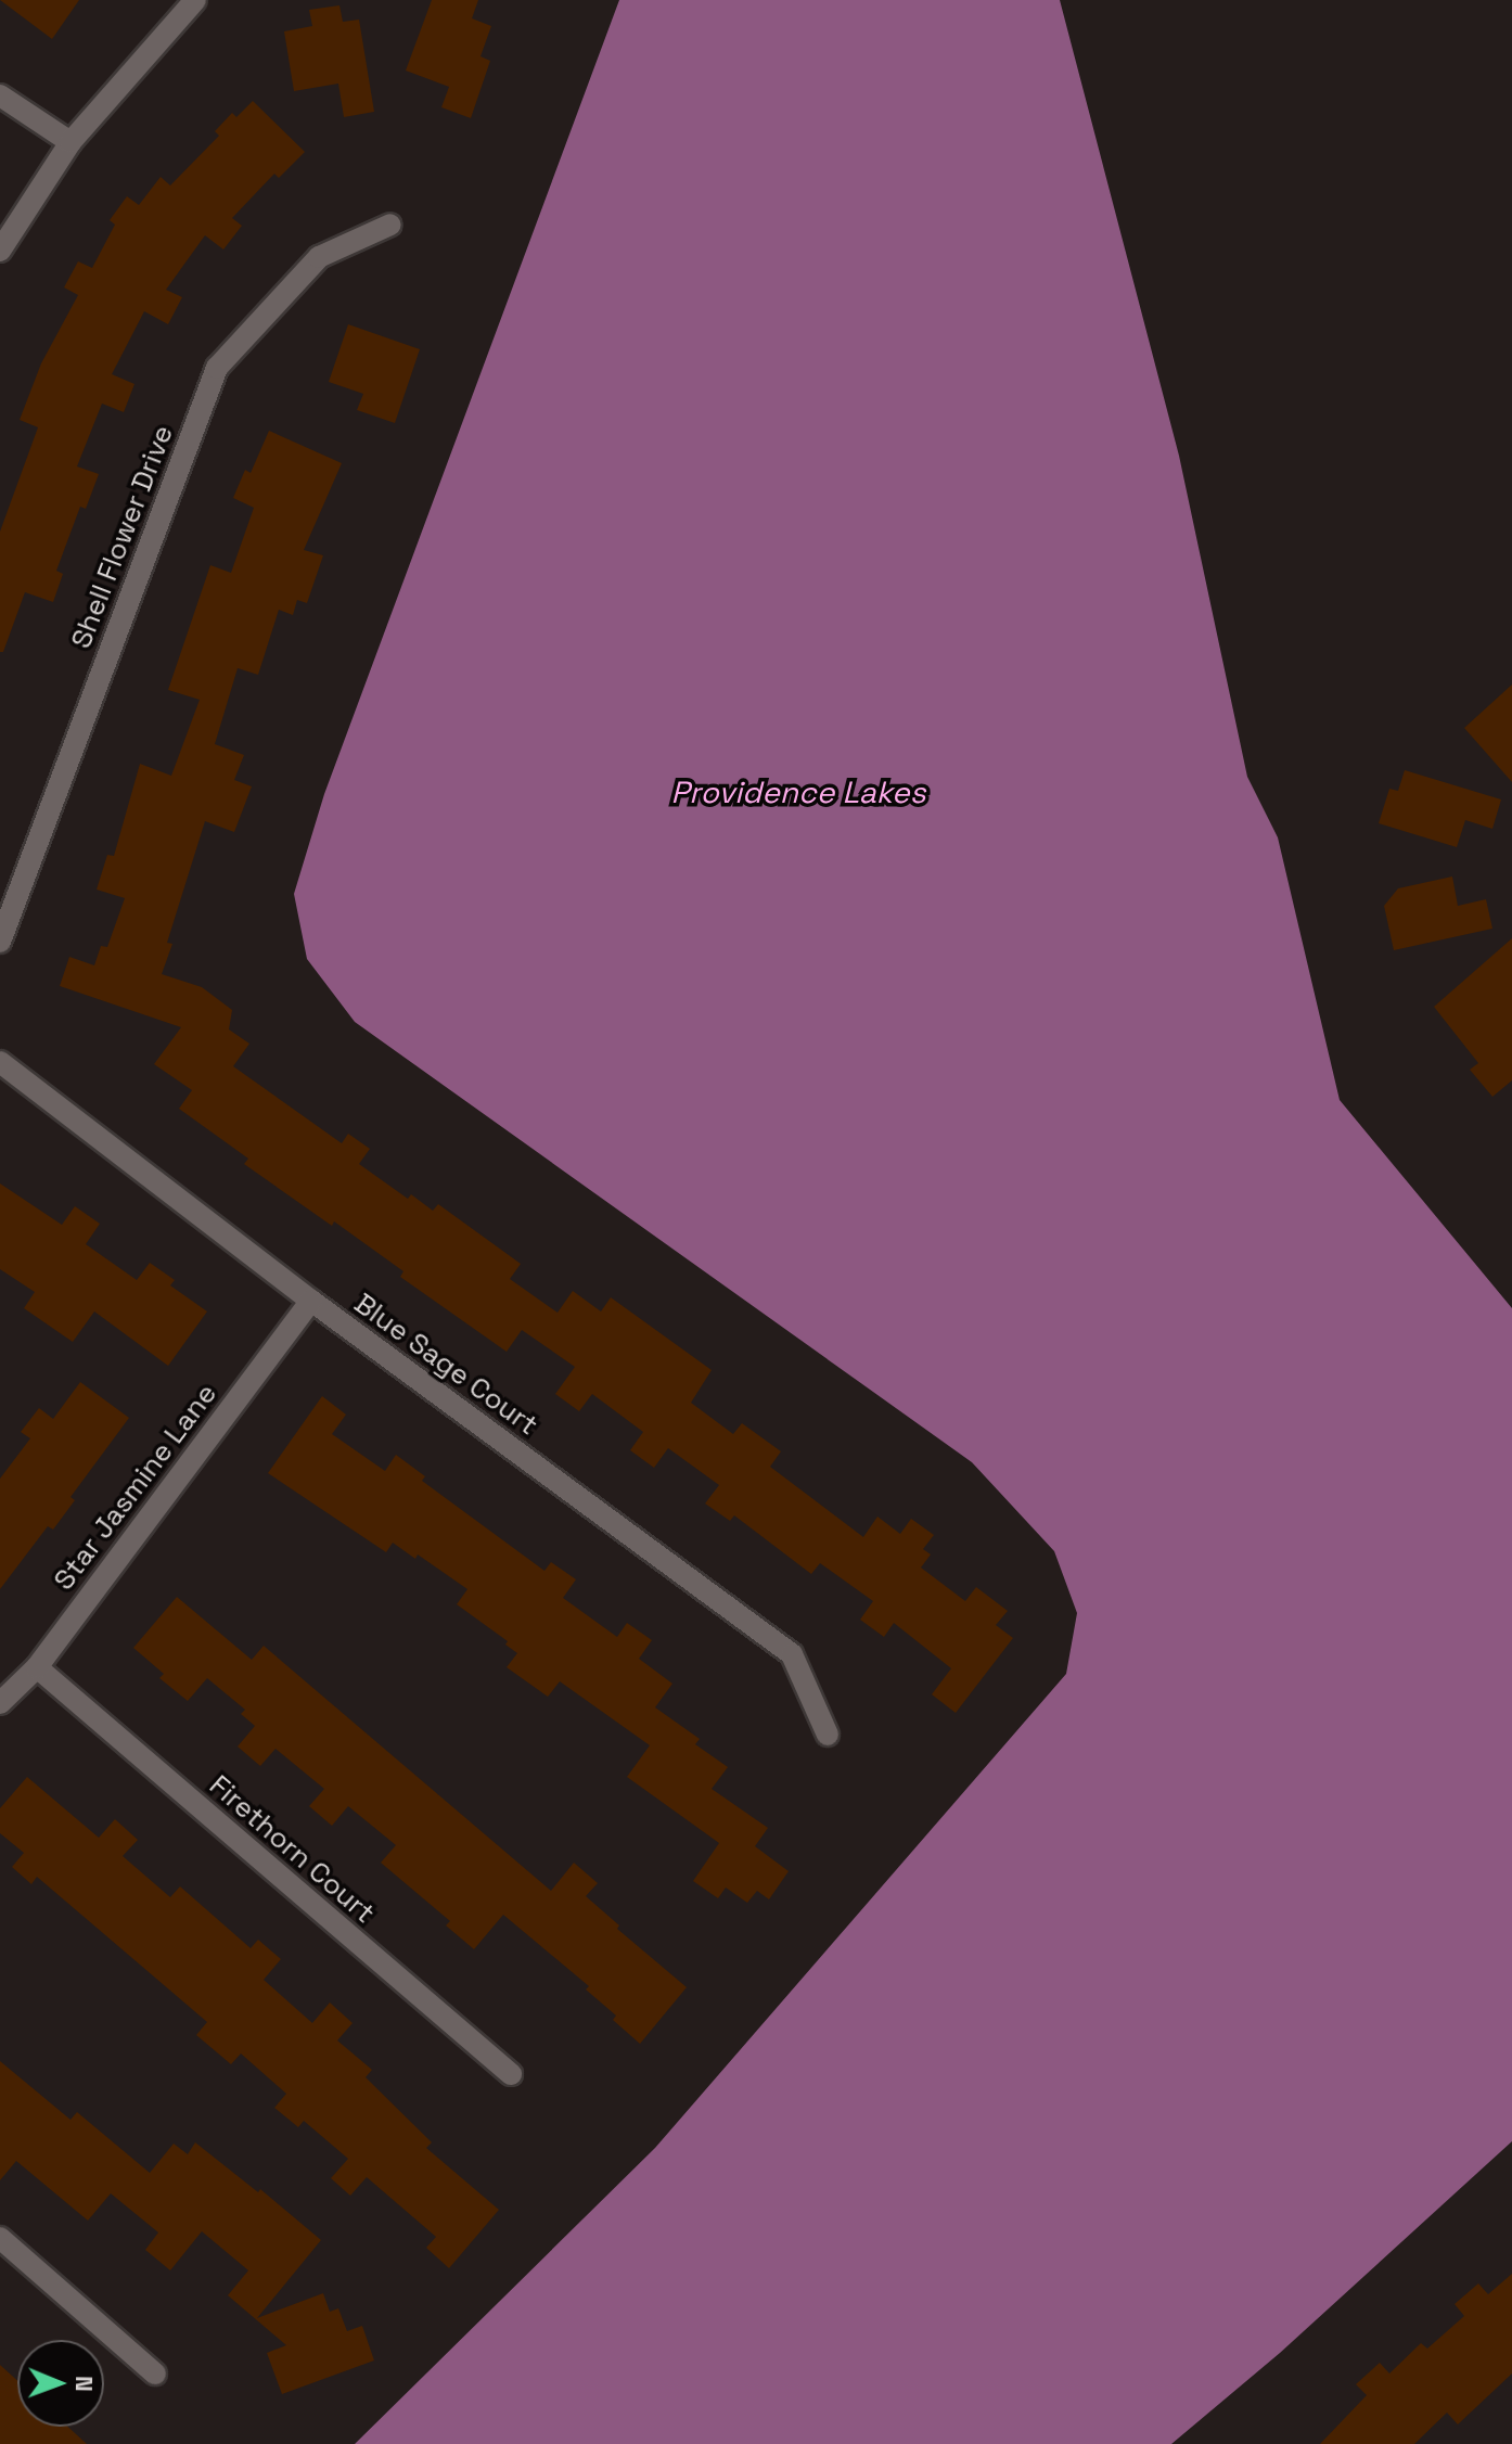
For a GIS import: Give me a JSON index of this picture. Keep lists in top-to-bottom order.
{
  "streets": {
    "street": [
      "Shell Flower Drive",
      "Blue Sage Court",
      "Star Jasmine Lane",
      "Firethorn Court"
    ]
  },
  "crossings": [
    ["Blue Sage Court", "Star Jasmine Lane"],
    ["Star Jasmine Lane", "Firethorn Court"]
  ],
  "water": ["Providence Lakes"],
  "north": "right"
}
